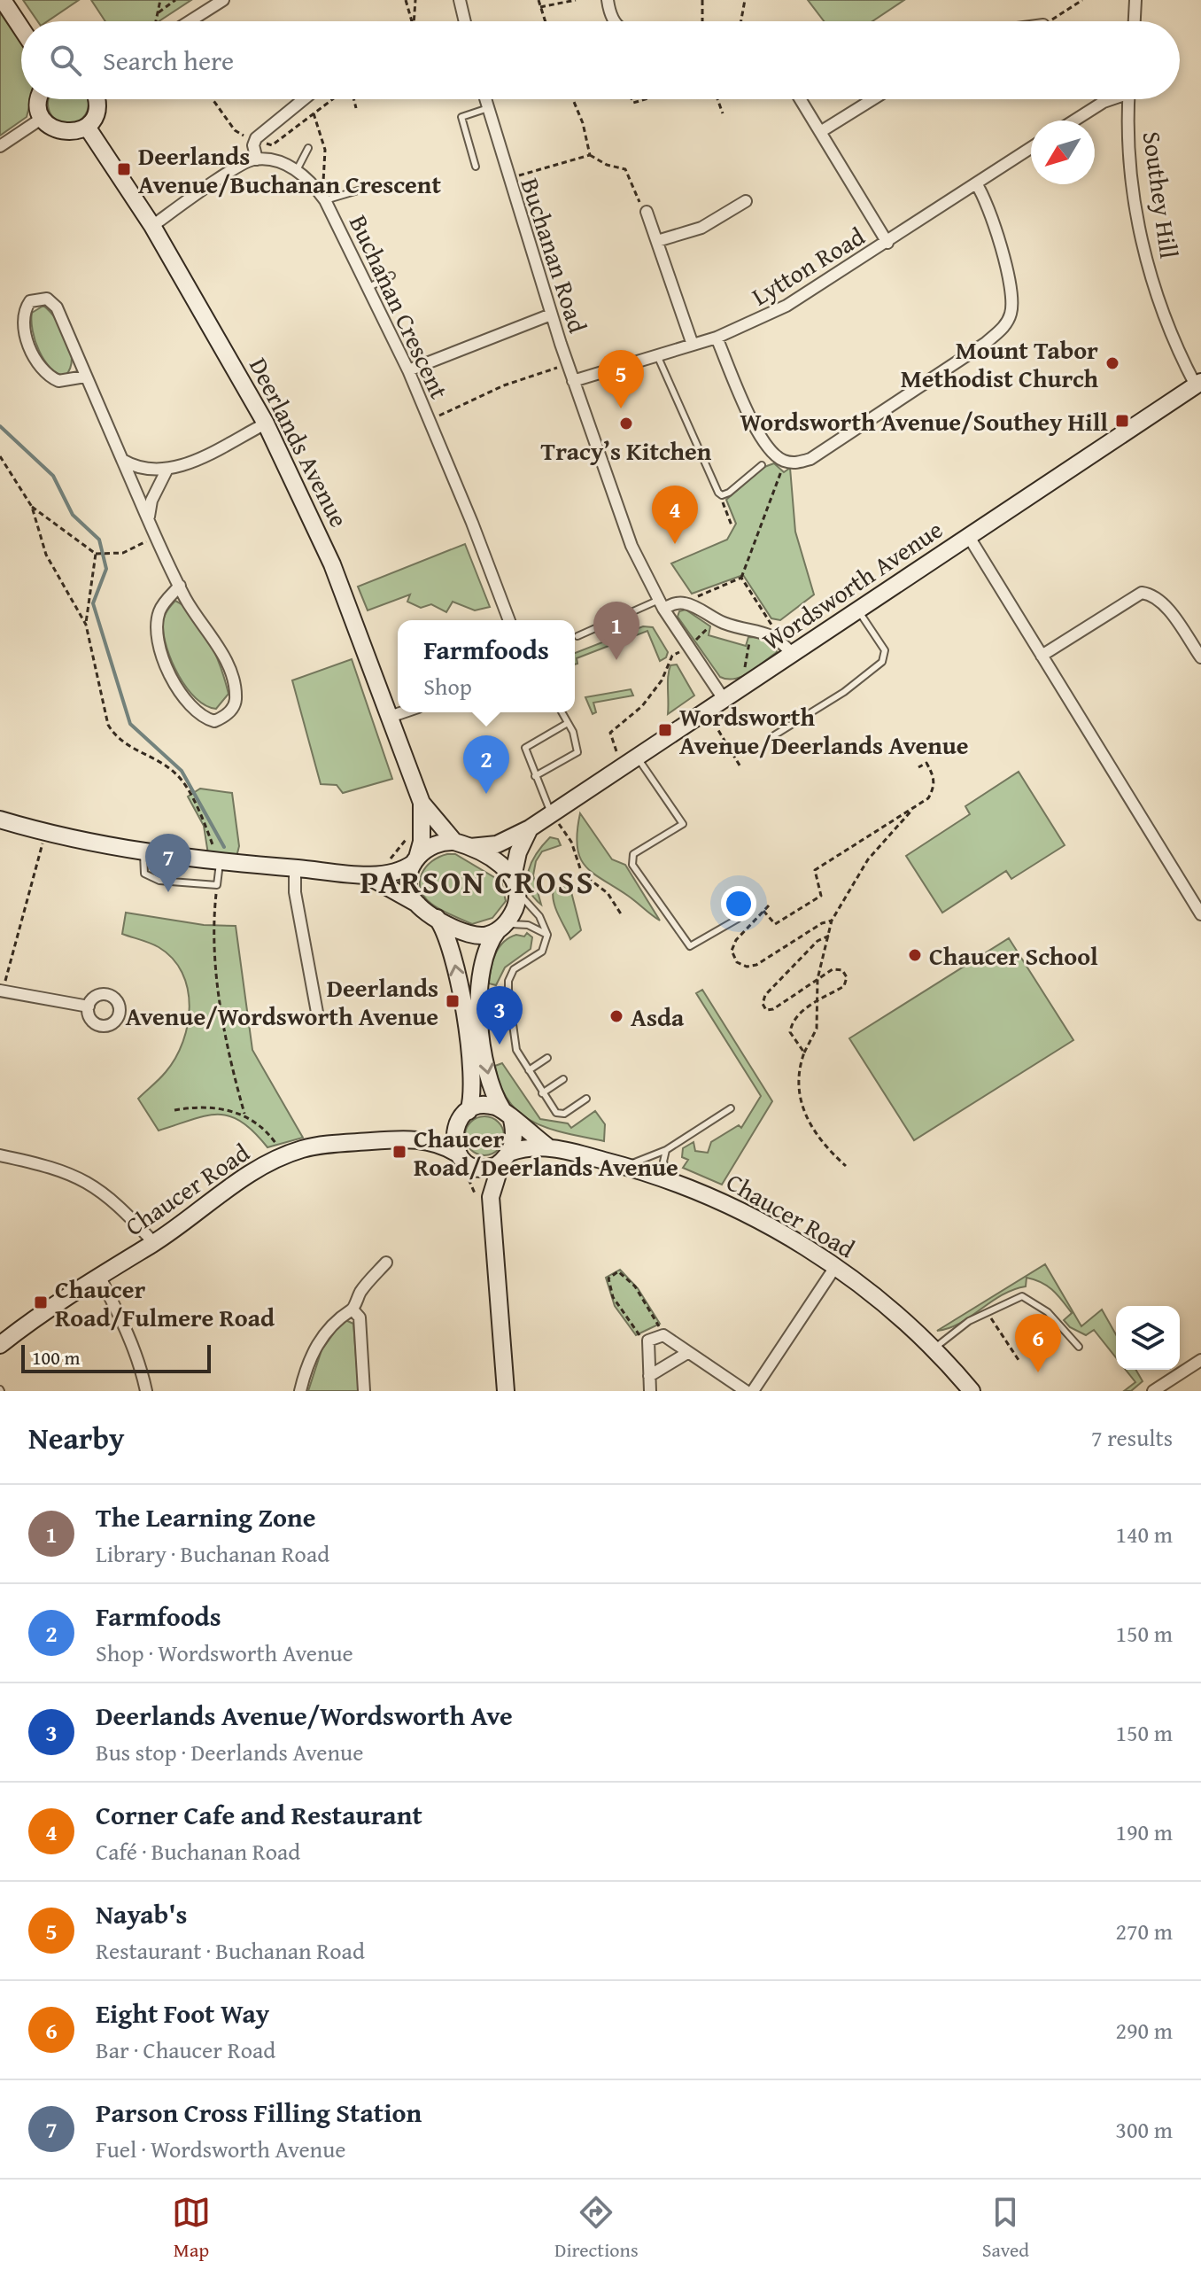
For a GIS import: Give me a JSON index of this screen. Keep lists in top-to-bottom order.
{
  "streets": {
    "street": [
      "Southey Hill",
      "Buchanan Road",
      "Lytton Road",
      "Buchanan Crescent",
      "Deerlands Avenue",
      "Wordsworth Avenue",
      "Chaucer Road"
    ]
  },
  "crossings": [
    ["Southey Hill", "Wordsworth Avenue"],
    ["Buchanan Road", "Lytton Road"],
    ["Buchanan Road", "Wordsworth Avenue"],
    ["Deerlands Avenue", "Wordsworth Avenue"]
  ],
  "districts": ["PARSON CROSS"],
  "places": {
    "transit": [
      "Deerlands Avenue/Buchanan Crescent",
      "Wordsworth Avenue/Southey Hill",
      "Wordsworth Avenue/Deerlands Avenue",
      "Deerlands Avenue/Wordsworth Avenue",
      "Chaucer Road/Deerlands Avenue",
      "Chaucer Road/Fulmere Road"
    ],
    "other": [
      "Mount Tabor Methodist Church",
      "Tracy’s Kitchen",
      "Chaucer School",
      "Asda"
    ]
  },
  "scale_bar": "100 m",
  "north": "bottom left",
  "page": {
    "search": "Search here",
    "pins": [
      "5",
      "4",
      "1",
      "2",
      "7",
      "3",
      "6"
    ],
    "popup": ["Farmfoods", "Shop"],
    "scale": "100 m",
    "heading": ["Nearby", "7 results"],
    "list": [
      {
        "mark": "1",
        "name": "The Learning Zone",
        "note": "Library · Buchanan Road",
        "value": "140 m"
      },
      {
        "mark": "2",
        "name": "Farmfoods",
        "note": "Shop · Wordsworth Avenue",
        "value": "150 m"
      },
      {
        "mark": "3",
        "name": "Deerlands Avenue/Wordsworth Ave",
        "note": "Bus stop · Deerlands Avenue",
        "value": "150 m"
      },
      {
        "mark": "4",
        "name": "Corner Cafe and Restaurant",
        "note": "Café · Buchanan Road",
        "value": "190 m"
      },
      {
        "mark": "5",
        "name": "Nayab's",
        "note": "Restaurant · Buchanan Road",
        "value": "270 m"
      },
      {
        "mark": "6",
        "name": "Eight Foot Way",
        "note": "Bar · Chaucer Road",
        "value": "290 m"
      },
      {
        "mark": "7",
        "name": "Parson Cross Filling Station",
        "note": "Fuel · Wordsworth Avenue",
        "value": "300 m"
      }
    ],
    "nav": ["Map", "Directions", "Saved"]
  }
}
